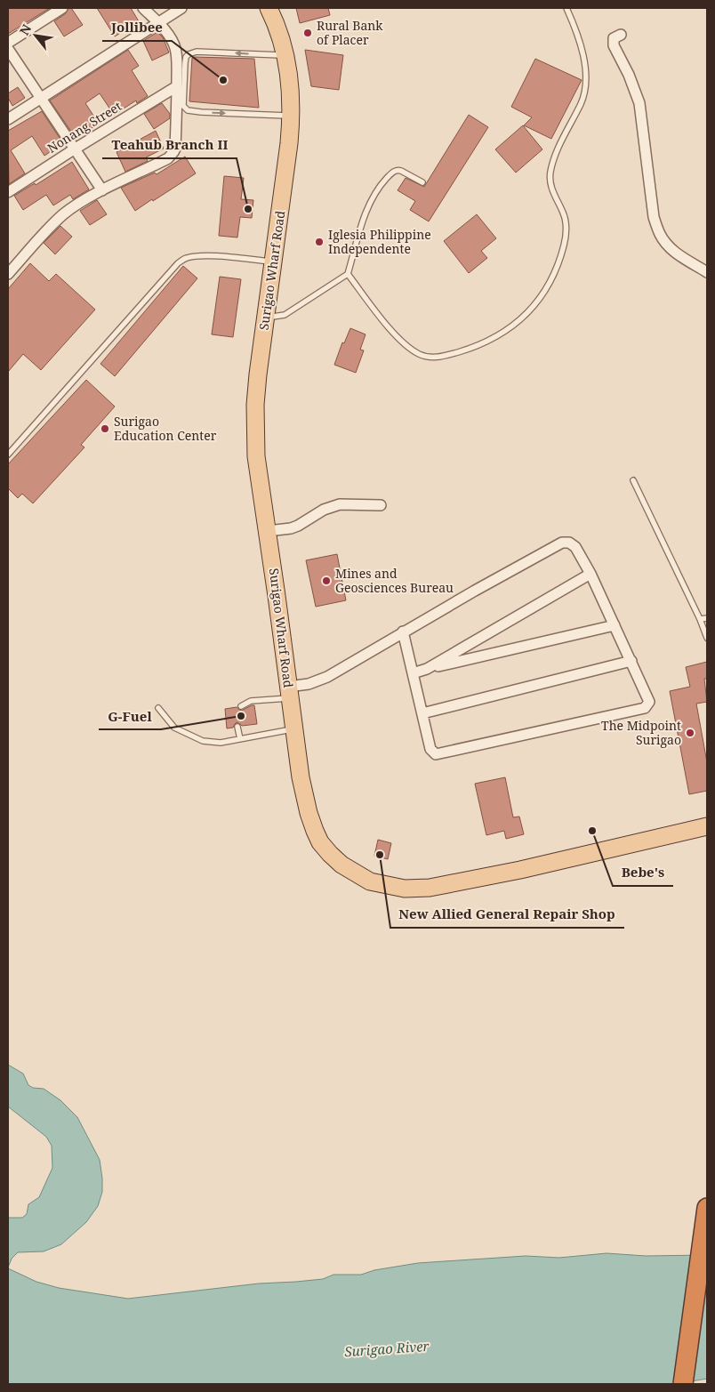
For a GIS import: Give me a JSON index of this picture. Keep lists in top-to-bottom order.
{
  "streets": {
    "main road": ["Surigao Wharf Road"],
    "street": ["Nonang Street"]
  },
  "water": ["Surigao River"],
  "places": [
    "Rural Bank of Placer",
    "Jollibee",
    "Teahub Branch II",
    "Iglesia Philippine Independente",
    "Surigao Education Center",
    "Mines and Geosciences Bureau",
    "G-Fuel",
    "The Midpoint Surigao",
    "Bebe's",
    "New Allied General Repair Shop"
  ],
  "north": "top left"
}
